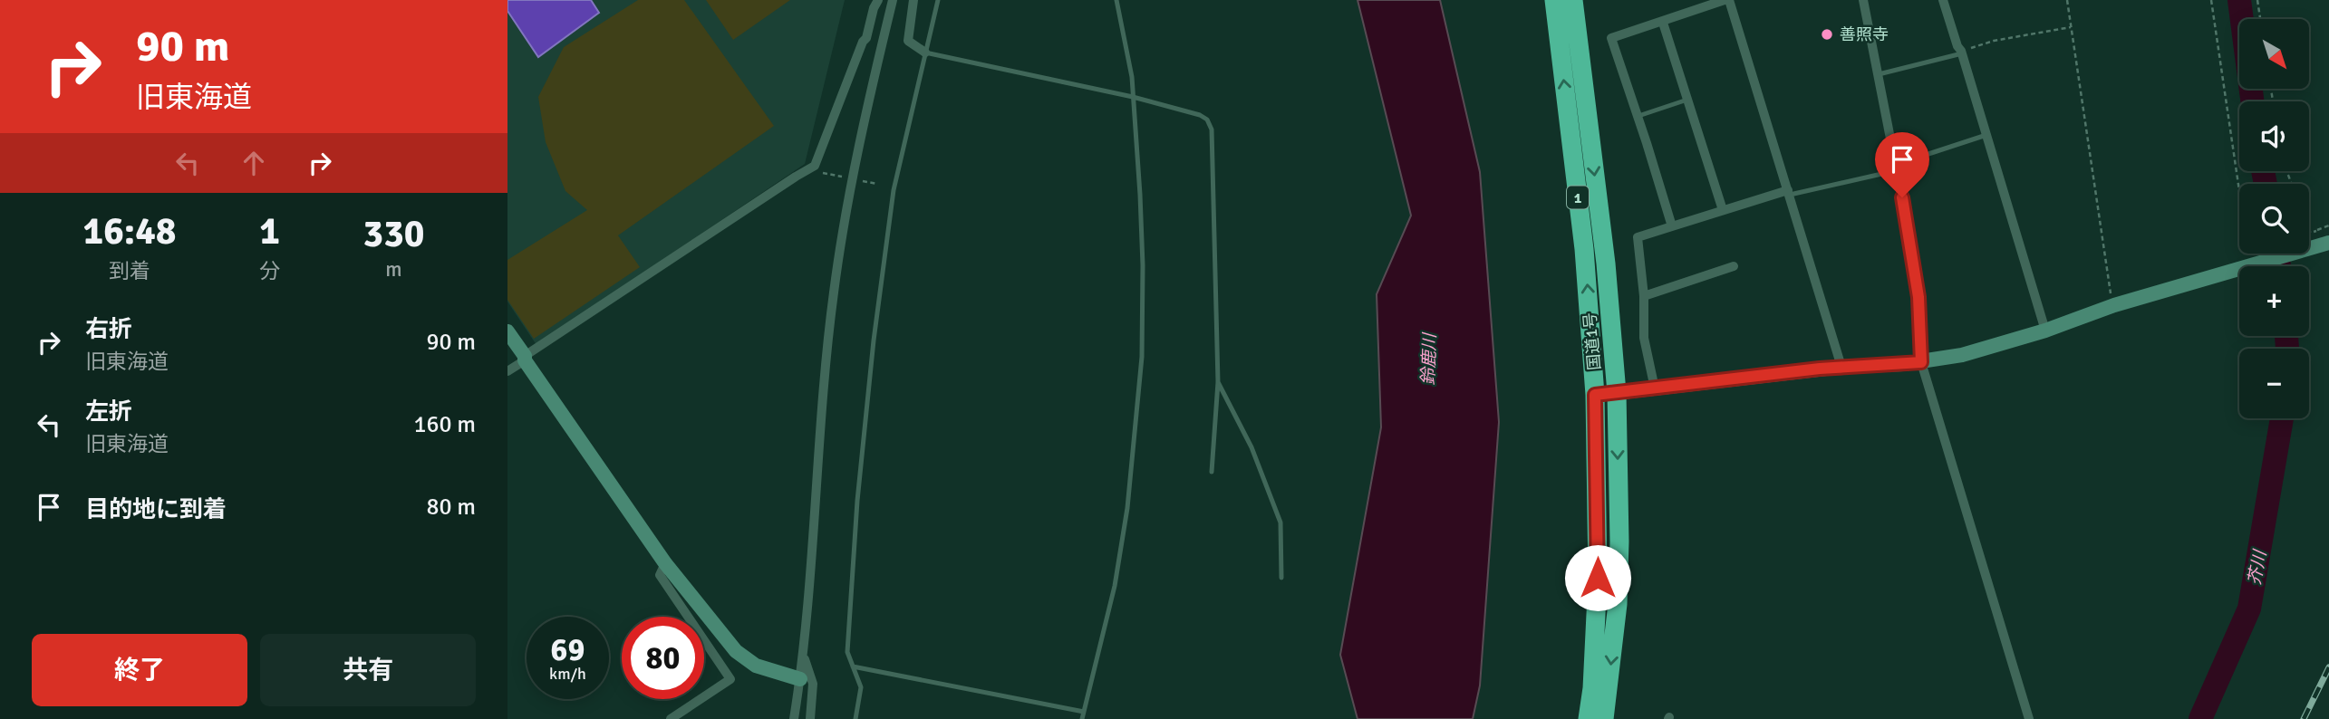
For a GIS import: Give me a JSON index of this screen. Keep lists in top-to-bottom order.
{
  "streets": {
    "highway": ["1", "国道1号"]
  },
  "water": ["鈴鹿川", "芥川"],
  "places": ["善照寺"],
  "north": "bottom right",
  "page": {
    "turn": ["90 m", "旧東海道"],
    "map_buttons": ["+", "−"],
    "eta": [
      "16:48",
      "到着",
      "1",
      "分",
      "330",
      "m"
    ],
    "list": [
      {
        "name": "右折",
        "note": "旧東海道",
        "value": "90 m"
      },
      {
        "name": "左折",
        "note": "旧東海道",
        "value": "160 m"
      },
      {
        "name": "目的地に到着",
        "value": "80 m"
      }
    ],
    "speed": "69 km/h",
    "limit": "80",
    "buttons": ["終了", "共有"]
  }
}
